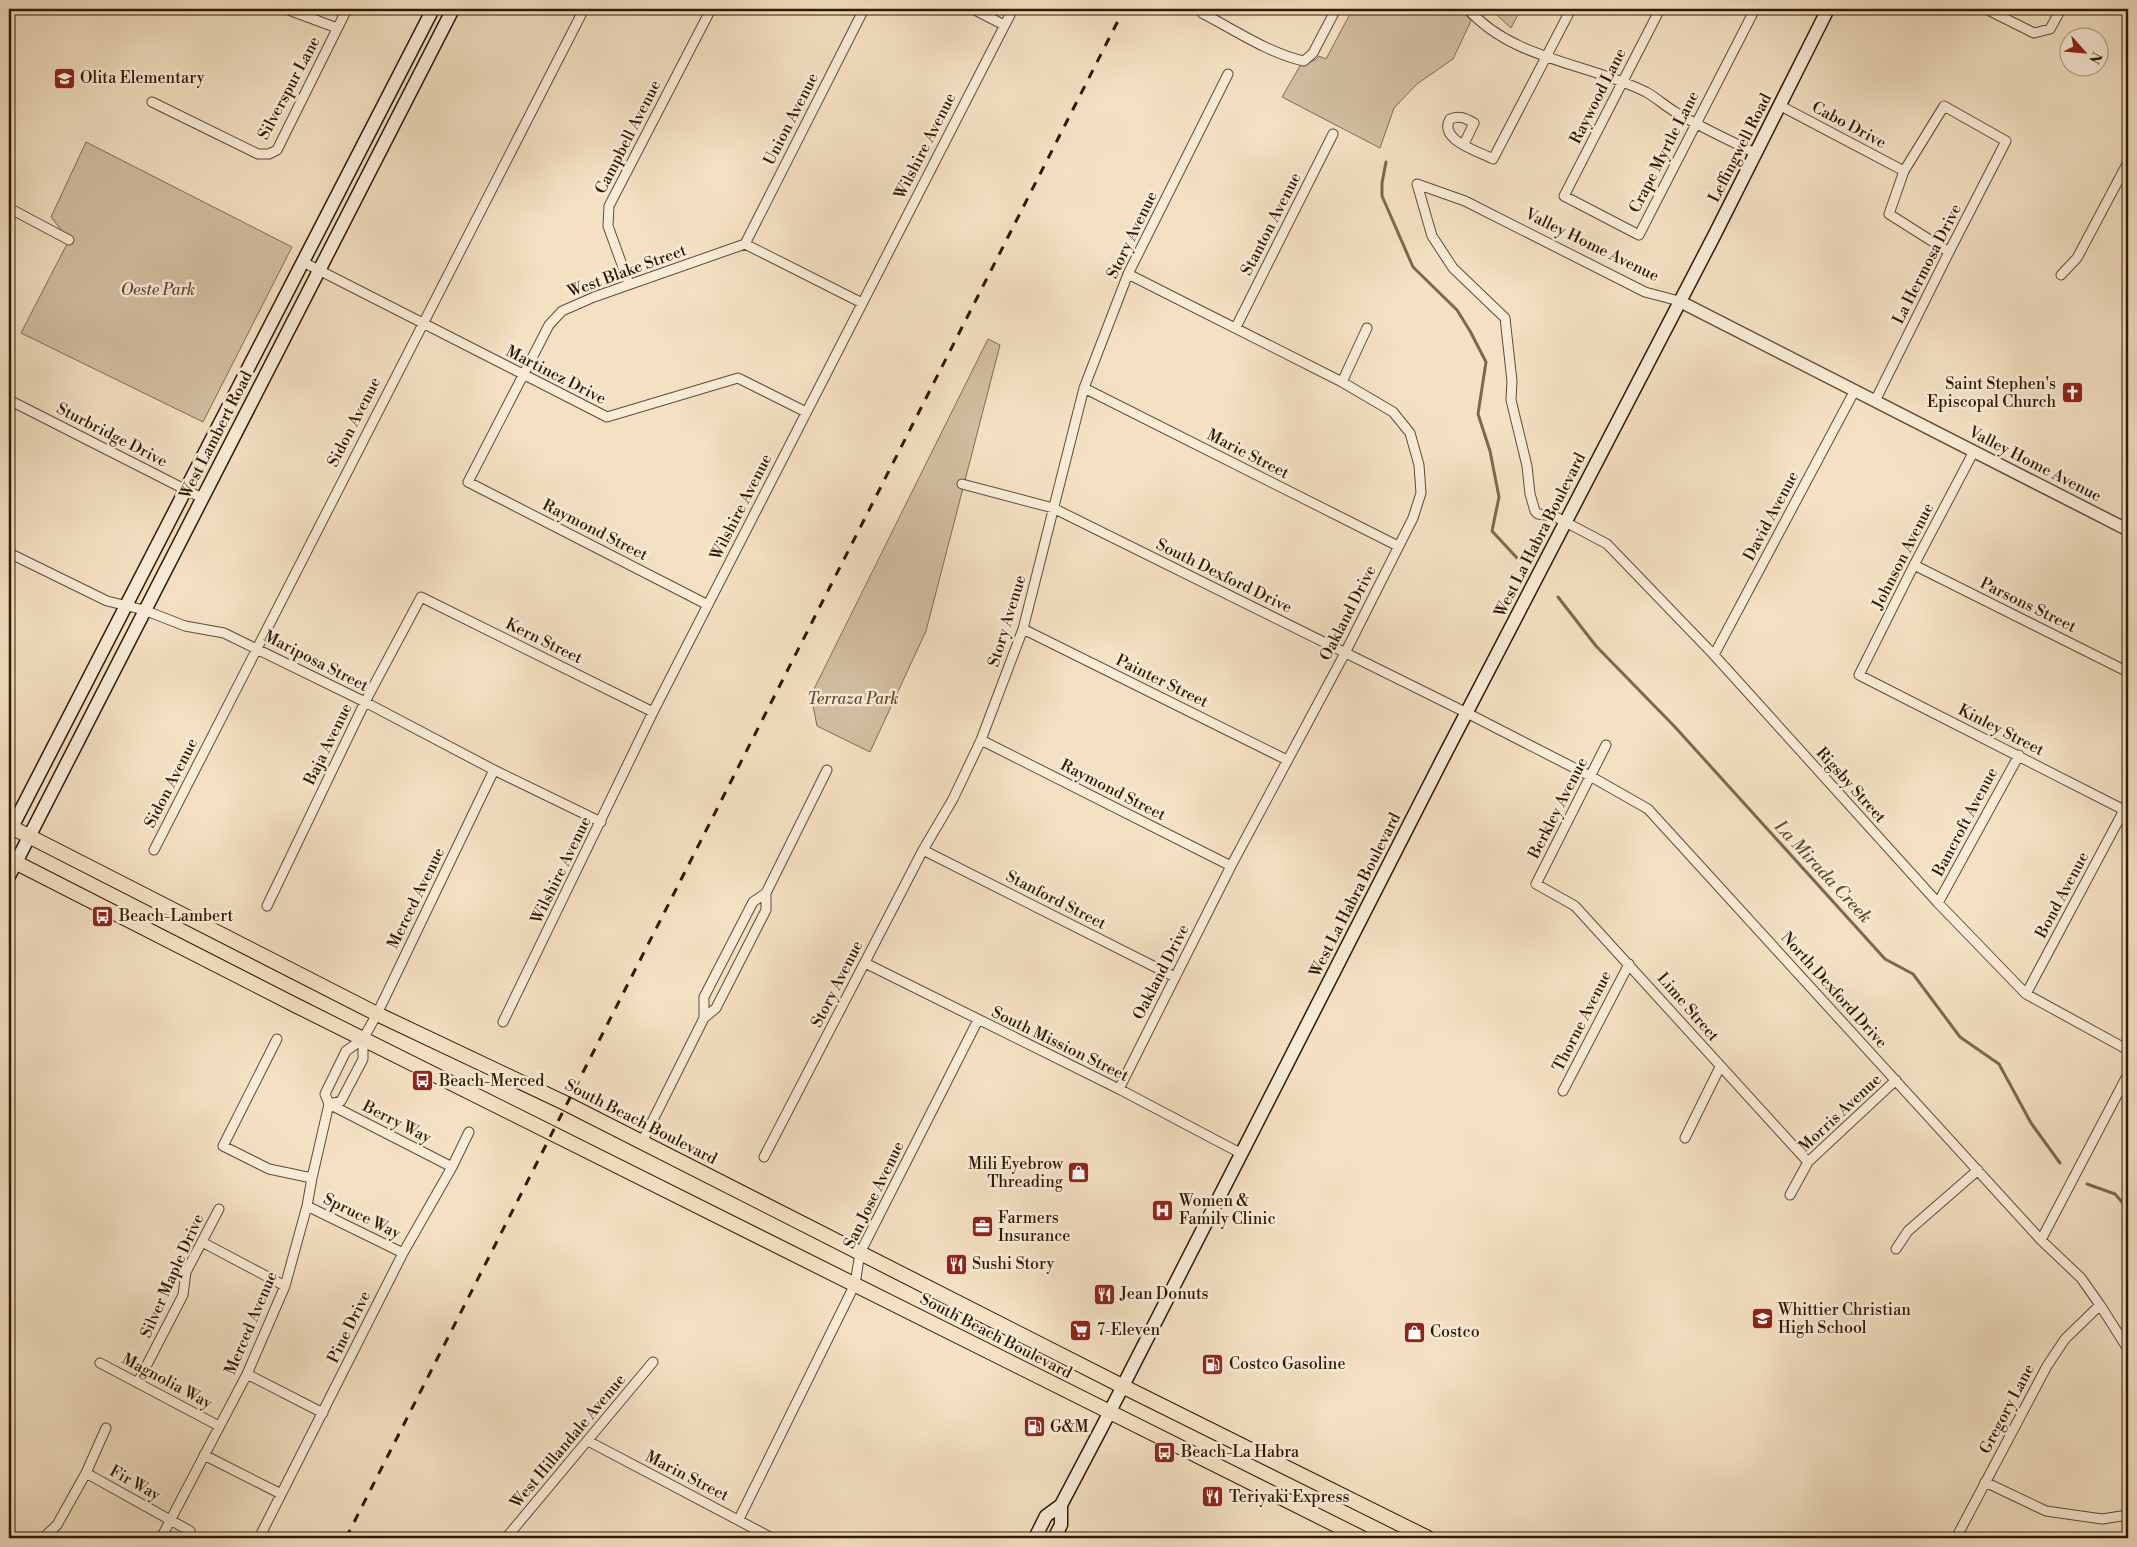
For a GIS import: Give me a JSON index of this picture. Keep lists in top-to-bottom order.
{
  "streets": {
    "main road": [
      "Leffingwell Road",
      "West Lambert Road",
      "West La Habra Boulevard",
      "South Beach Boulevard"
    ],
    "street": [
      "Silverspur Lane",
      "Raywood Lane",
      "Union Avenue",
      "Cabo Drive",
      "Campbell Avenue",
      "Wilshire Avenue",
      "Crape Myrtle Lane",
      "Stanton Avenue",
      "Story Avenue",
      "Valley Home Avenue",
      "La Hermosa Drive",
      "West Blake Street",
      "Martinez Drive",
      "Sidon Avenue",
      "Sturbridge Drive",
      "Marie Street",
      "David Avenue",
      "Raymond Street",
      "Johnson Avenue",
      "South Dexford Drive",
      "Parsons Street",
      "Oakland Drive",
      "Kern Street",
      "Mariposa Street",
      "Painter Street",
      "Kinley Street",
      "Baja Avenue",
      "Rigsby Street",
      "Berkley Avenue",
      "Bancroft Avenue",
      "Bond Avenue",
      "Merced Avenue",
      "Stanford Street",
      "North Dexford Drive",
      "Lime Street",
      "Thorne Avenue",
      "South Mission Street",
      "Morris Avenue",
      "Berry Way",
      "San Jose Avenue",
      "Spruce Way",
      "Silver Maple Drive",
      "Pine Drive",
      "Magnolia Way",
      "Gregory Lane",
      "West Hillandale Avenue",
      "Marin Street",
      "Fir Way"
    ]
  },
  "crossings": [
    ["Raywood Lane", "Crape Myrtle Lane"],
    ["Union Avenue", "West Blake Street"],
    ["Cabo Drive", "Leffingwell Road"],
    ["Cabo Drive", "La Hermosa Drive"],
    ["Campbell Avenue", "West Blake Street"],
    ["Wilshire Avenue", "Martinez Drive"],
    ["Wilshire Avenue", "Raymond Street"],
    ["Wilshire Avenue", "Kern Street"],
    ["Wilshire Avenue", "Mariposa Street"],
    ["Leffingwell Road", "Valley Home Avenue"],
    ["Leffingwell Road", "West La Habra Boulevard"],
    ["Stanton Avenue", "Oakland Drive"],
    ["Story Avenue", "Marie Street"],
    ["Story Avenue", "Raymond Street"],
    ["Story Avenue", "South Dexford Drive"],
    ["Story Avenue", "Oakland Drive"],
    ["Story Avenue", "Painter Street"],
    ["Story Avenue", "Stanford Street"],
    ["Story Avenue", "South Mission Street"],
    ["Valley Home Avenue", "La Hermosa Drive"],
    ["Valley Home Avenue", "David Avenue"],
    ["Valley Home Avenue", "West La Habra Boulevard"],
    ["Valley Home Avenue", "Johnson Avenue"],
    ["Valley Home Avenue", "Rigsby Street"],
    ["West Blake Street", "Martinez Drive"],
    ["West Blake Street", "Raymond Street"],
    ["Martinez Drive", "Sidon Avenue"],
    ["Martinez Drive", "West Lambert Road"],
    ["Sidon Avenue", "Mariposa Street"],
    ["Sturbridge Drive", "West Lambert Road"],
    ["West Lambert Road", "Mariposa Street"],
    ["West Lambert Road", "South Beach Boulevard"],
    ["Marie Street", "Oakland Drive"],
    ["David Avenue", "Rigsby Street"],
    ["Raymond Street", "Oakland Drive"],
    ["West La Habra Boulevard", "South Dexford Drive"],
    ["West La Habra Boulevard", "Rigsby Street"],
    ["West La Habra Boulevard", "North Dexford Drive"],
    ["West La Habra Boulevard", "South Mission Street"],
    ["West La Habra Boulevard", "South Beach Boulevard"],
    ["Johnson Avenue", "Parsons Street"],
    ["Johnson Avenue", "Kinley Street"],
    ["South Dexford Drive", "Oakland Drive"],
    ["South Dexford Drive", "North Dexford Drive"],
    ["Oakland Drive", "Painter Street"],
    ["Oakland Drive", "Stanford Street"],
    ["Oakland Drive", "South Mission Street"],
    ["Kern Street", "Baja Avenue"],
    ["Mariposa Street", "Baja Avenue"],
    ["Mariposa Street", "Merced Avenue"],
    ["Kinley Street", "Bancroft Avenue"],
    ["Kinley Street", "Bond Avenue"],
    ["Rigsby Street", "Bancroft Avenue"],
    ["Rigsby Street", "Bond Avenue"],
    ["Berkley Avenue", "North Dexford Drive"],
    ["Berkley Avenue", "Lime Street"],
    ["Merced Avenue", "Berry Way"],
    ["Merced Avenue", "South Beach Boulevard"],
    ["Merced Avenue", "Spruce Way"],
    ["Merced Avenue", "Magnolia Way"],
    ["Merced Avenue", "Fir Way"],
    ["North Dexford Drive", "Morris Avenue"],
    ["North Dexford Drive", "Gregory Lane"],
    ["Lime Street", "Thorne Avenue"],
    ["Lime Street", "Morris Avenue"],
    ["South Mission Street", "San Jose Avenue"],
    ["Berry Way", "Pine Drive"],
    ["South Beach Boulevard", "San Jose Avenue"],
    ["San Jose Avenue", "Marin Street"],
    ["Spruce Way", "Pine Drive"],
    ["Silver Maple Drive", "Magnolia Way"],
    ["West Hillandale Avenue", "Marin Street"]
  ],
  "water": ["La Mirada Creek"],
  "parks": ["Oeste Park", "Terraza Park"],
  "places": {
    "school or university": ["Olita Elementary", "Whittier Christian High School"],
    "church": ["Saint Stephen's Episcopal Church"],
    "bus stop": ["Beach-Lambert", "Beach-Merced", "Beach-La Habra"],
    "shop": ["Mili Eyebrow Threading", "Costco"],
    "hospital": ["Women & Family Clinic"],
    "office": ["Farmers Insurance"],
    "restaurant": ["Sushi Story", "Jean Donuts", "Teriyaki Express"],
    "supermarket": ["7-Eleven"],
    "fuel station": ["Costco Gasoline", "G&M"]
  },
  "north": "bottom right"
}
